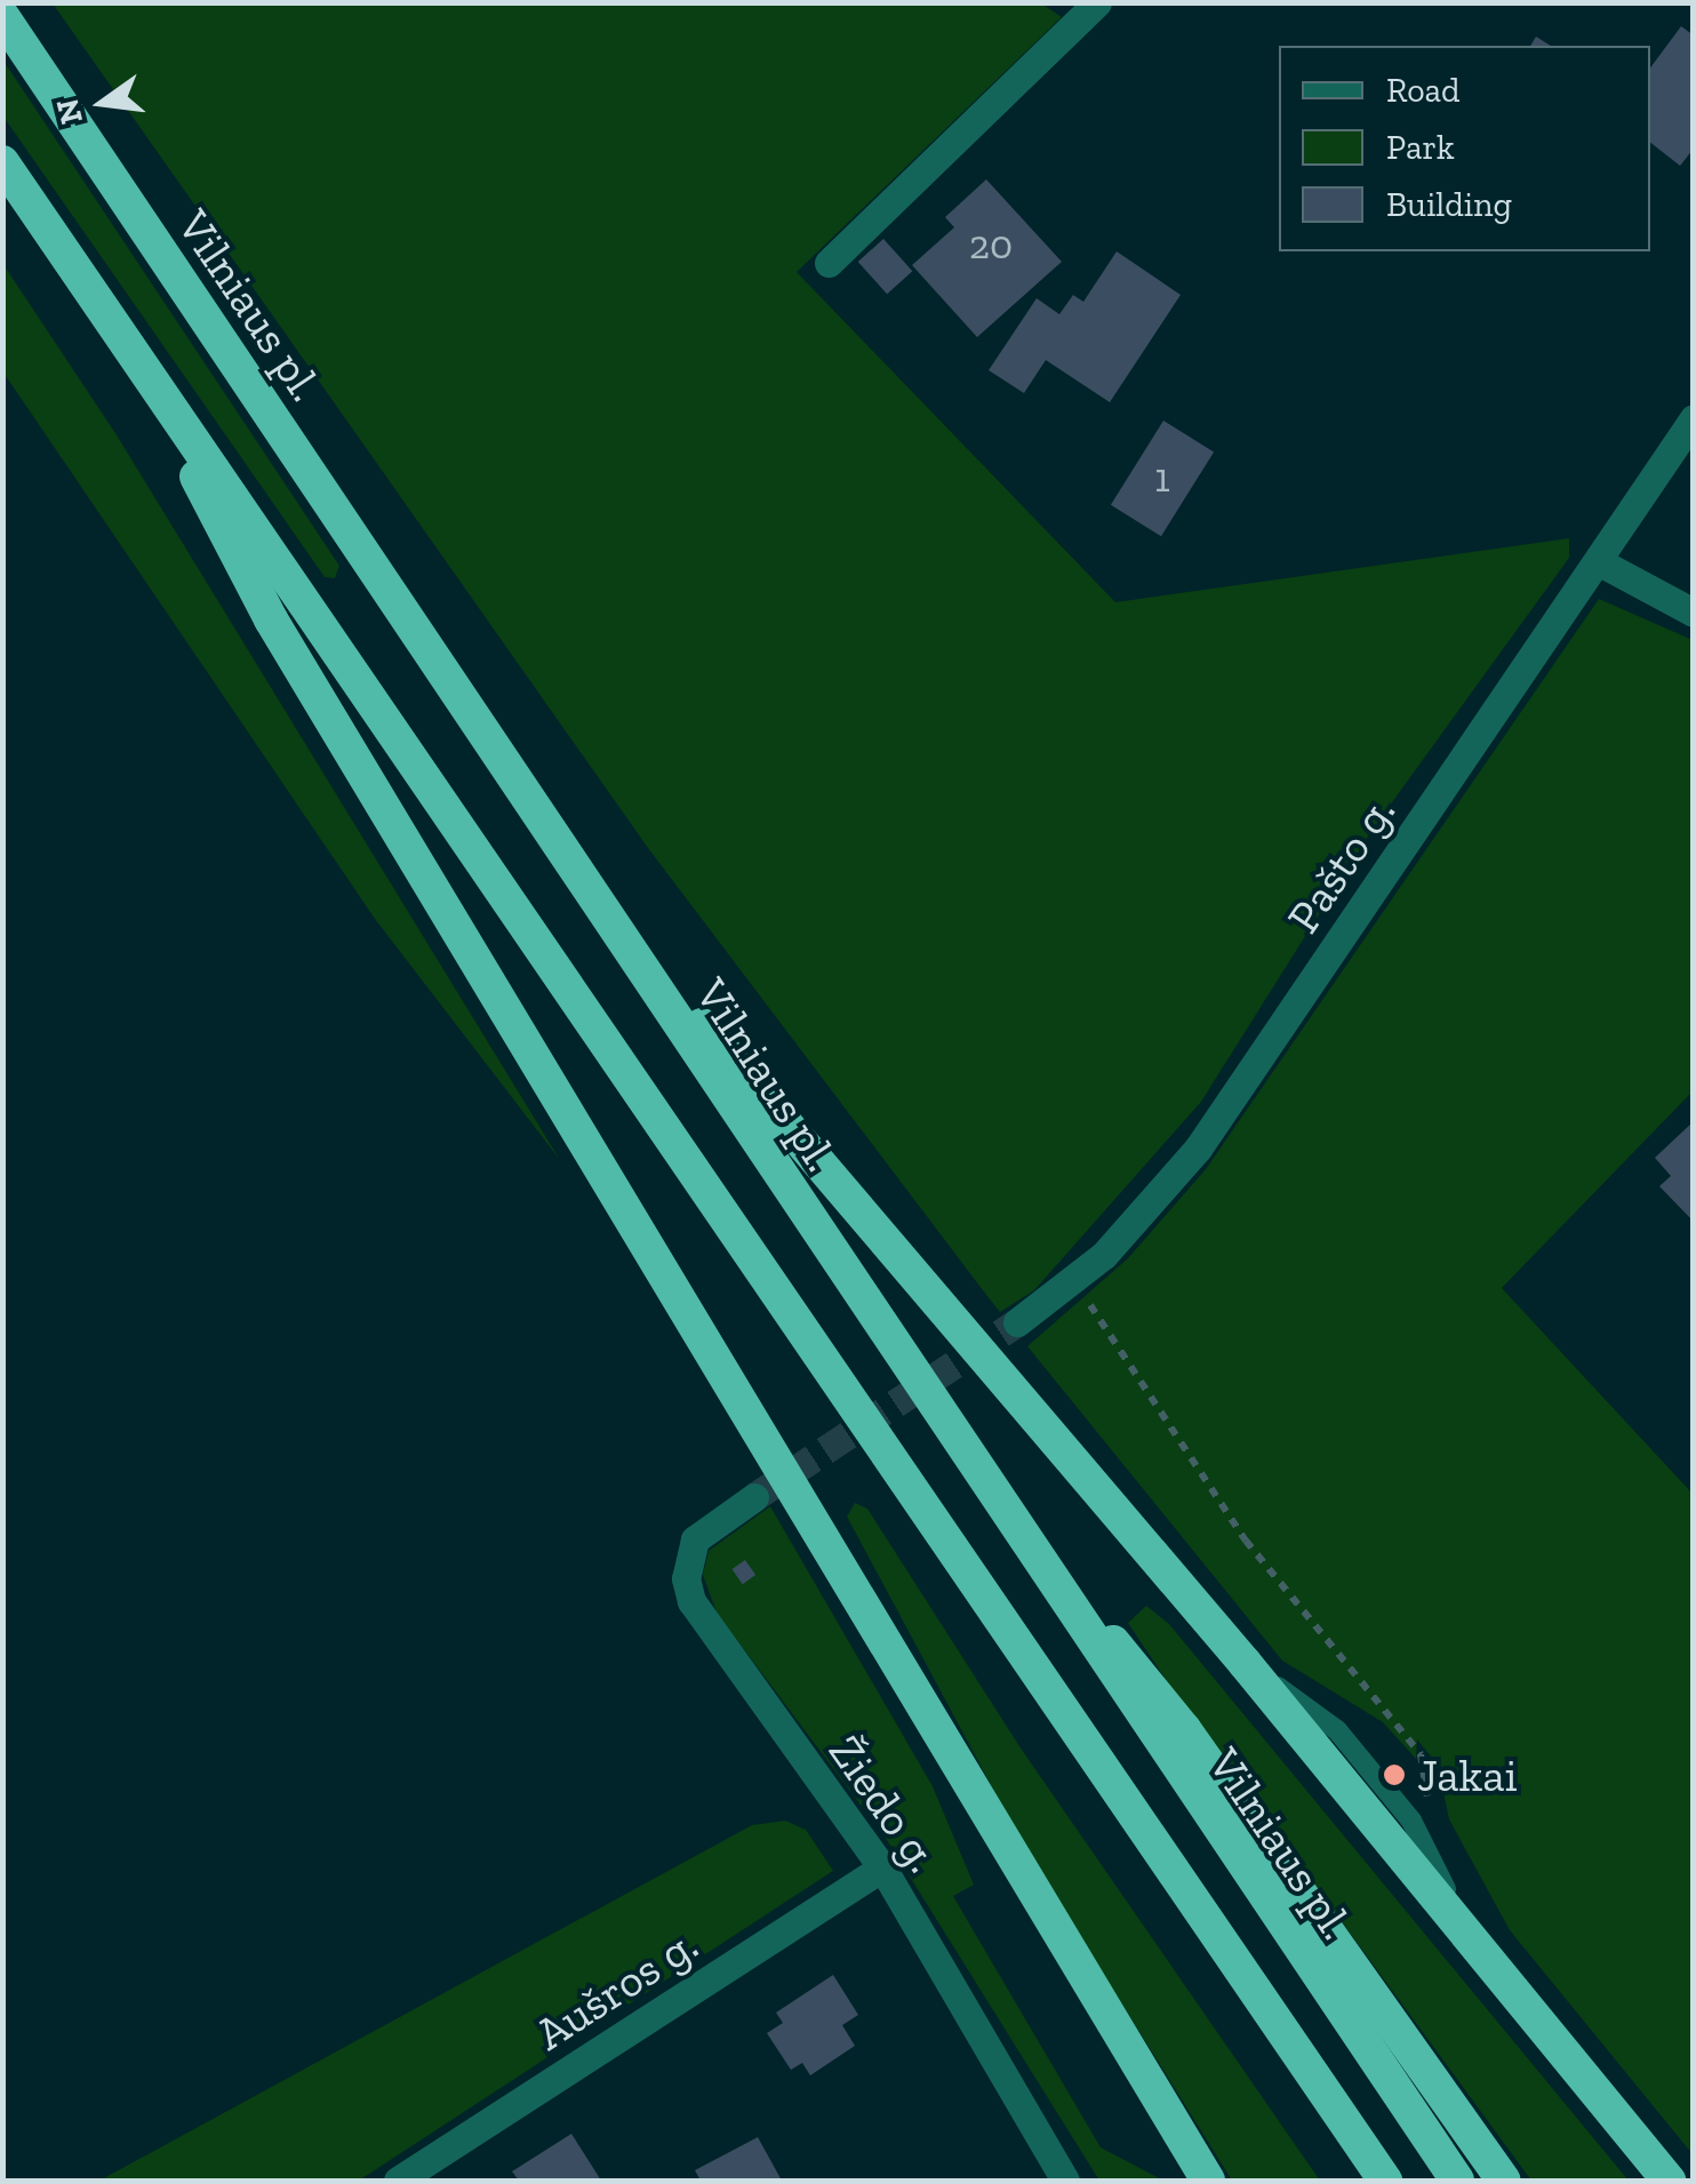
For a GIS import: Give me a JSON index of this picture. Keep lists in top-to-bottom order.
{
  "streets": {
    "highway": ["Vilniaus pl."],
    "street": ["Pašto g.", "Žiedo g.", "Aušros g."]
  },
  "crossings": [
    ["Žiedo g.", "Aušros g."]
  ],
  "places": ["Jakai"],
  "house_numbers": ["20", "1"],
  "legend": ["Road", "Park", "Building"],
  "north": "left"
}
